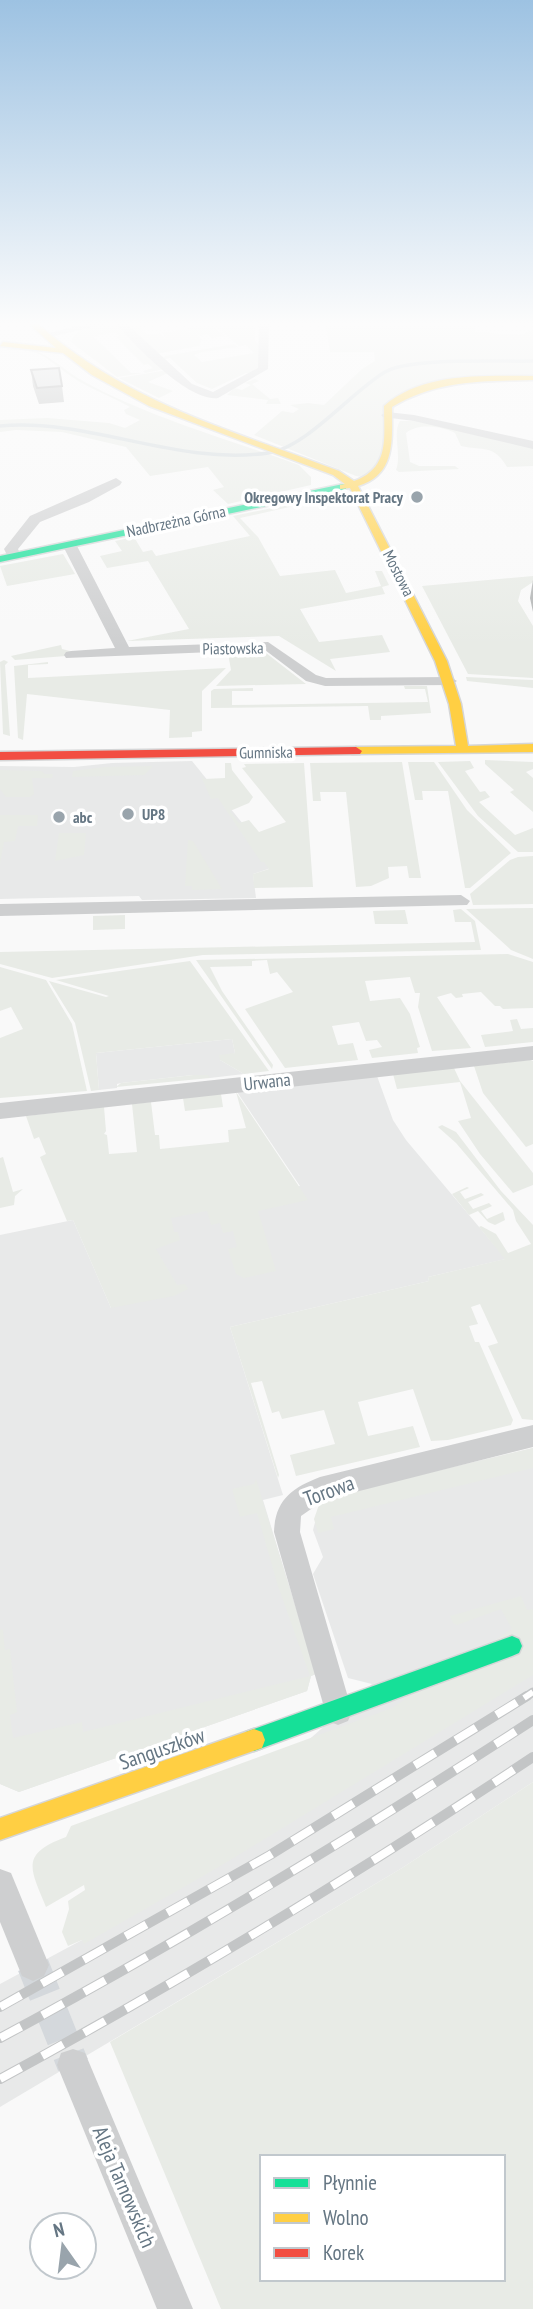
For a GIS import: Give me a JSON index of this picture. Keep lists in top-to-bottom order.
{
  "streets": {
    "street": [
      "Nadbrzeżna Górna",
      "Mostowa",
      "Piastowska",
      "Gumniska",
      "Urwana",
      "Torowa",
      "Sanguszków",
      "Aleja Tarnowskich"
    ]
  },
  "crossings": [
    ["Nadbrzeżna Górna", "Mostowa"],
    ["Mostowa", "Piastowska"],
    ["Mostowa", "Gumniska"],
    ["Torowa", "Sanguszków"]
  ],
  "places": ["Okregowy Inspektorat Pracy", "UP8", "abc"],
  "legend": ["Płynnie", "Wolno", "Korek"],
  "north": "top"
}
